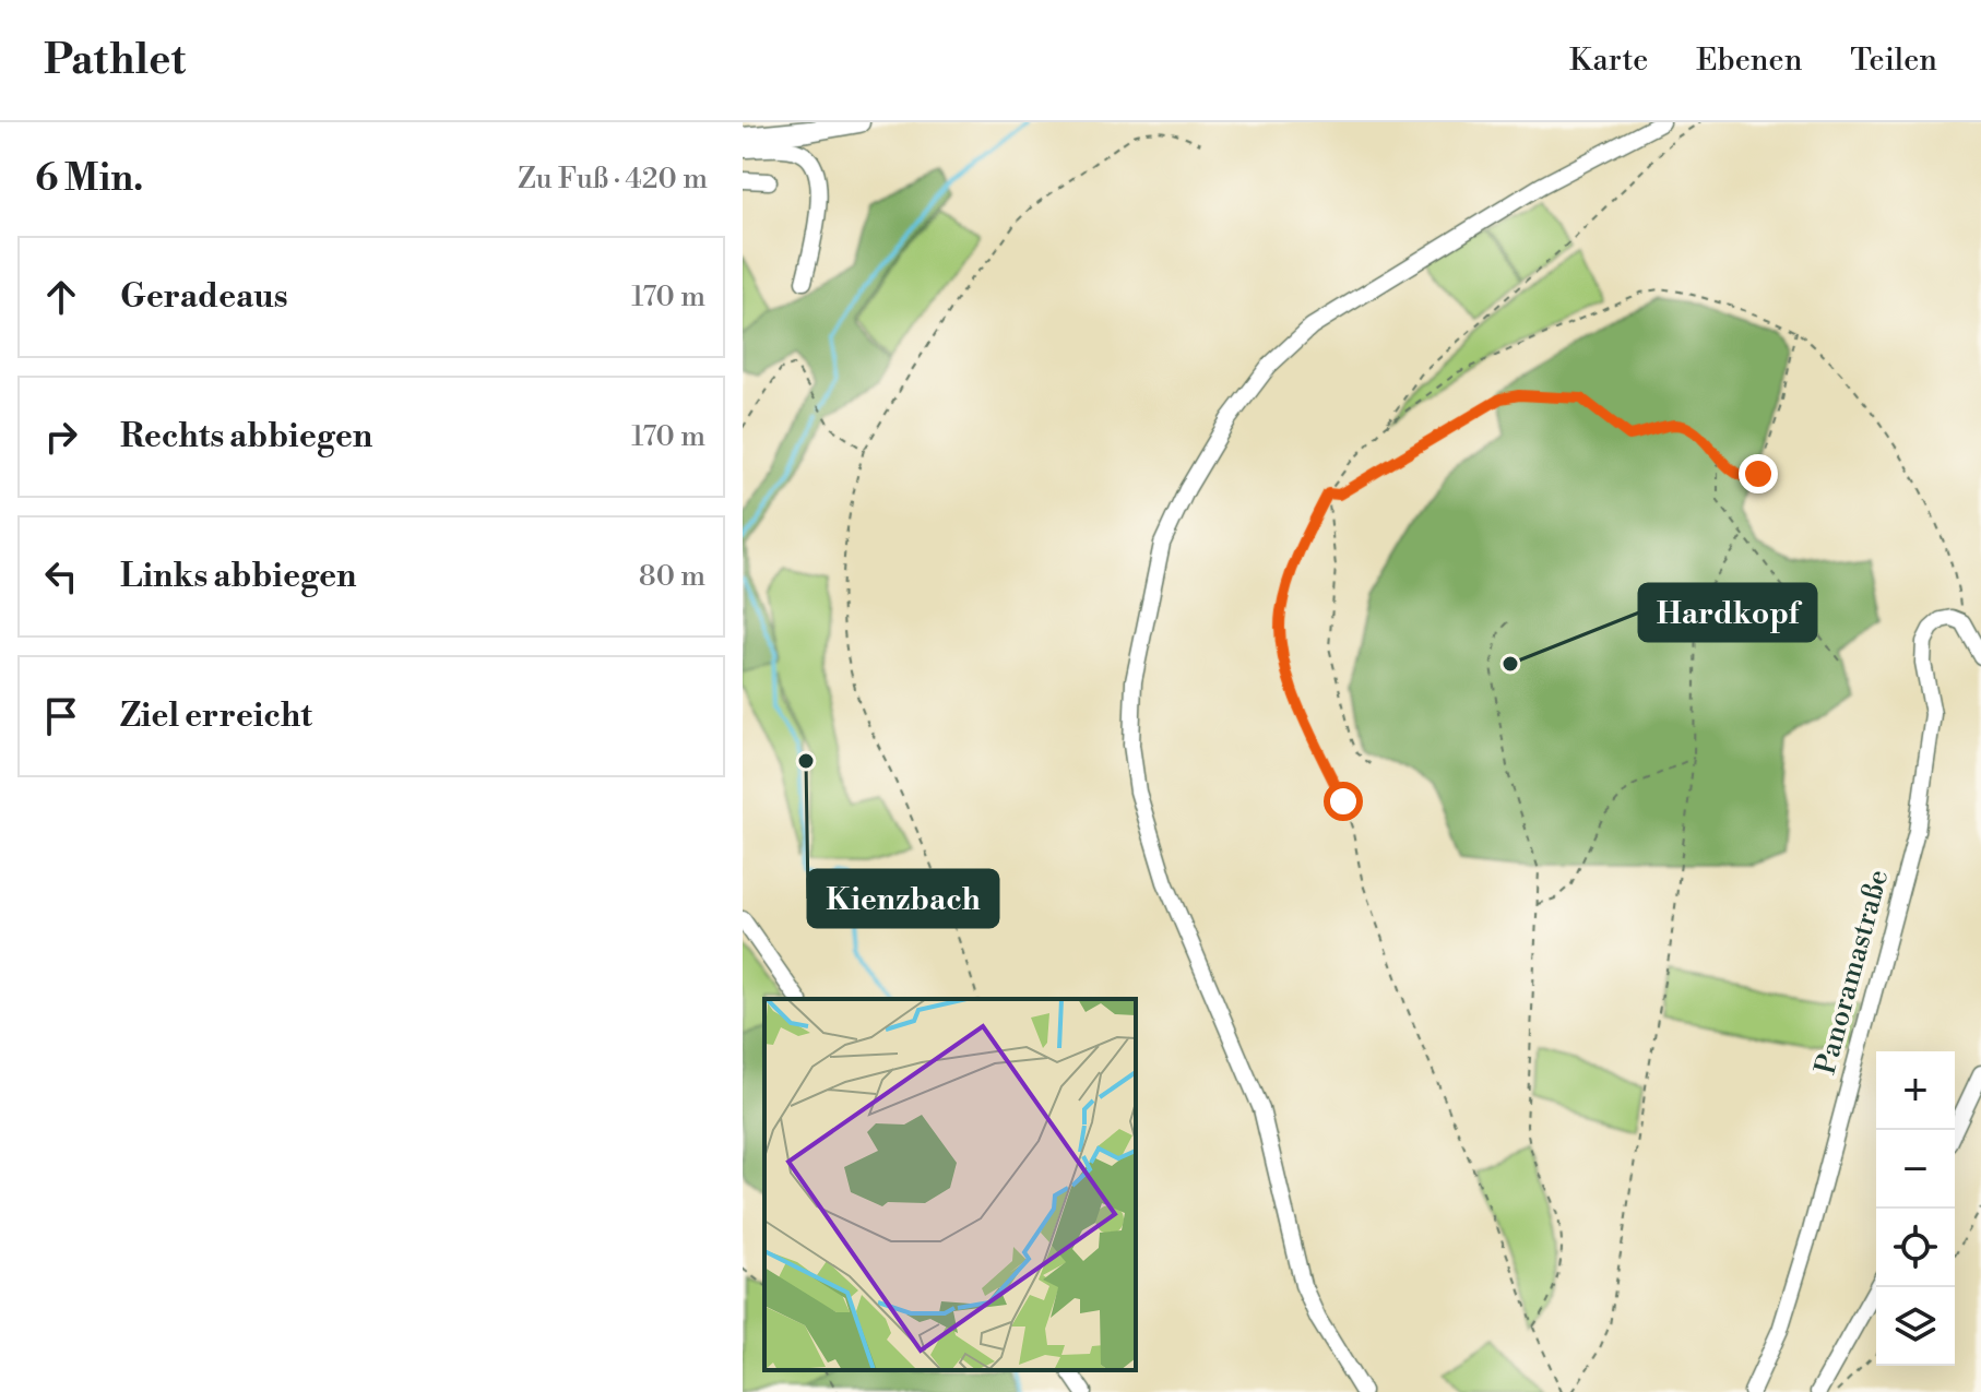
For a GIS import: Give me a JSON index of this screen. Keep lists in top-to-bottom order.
{
  "streets": {
    "street": ["Panoramastraße"]
  },
  "places": ["Hardkopf", "Kienzbach"],
  "page": {
    "header": "Pathlet",
    "nav": ["Karte", "Ebenen", "Teilen"],
    "heading": ["6 Min.", "Zu Fuß · 420 m"],
    "list": [
      ["Geradeaus", "170 m"],
      ["Rechts abbiegen", "170 m"],
      ["Links abbiegen", "80 m"],
      "Ziel erreicht"
    ],
    "map_buttons": ["+", "−"]
  }
}
